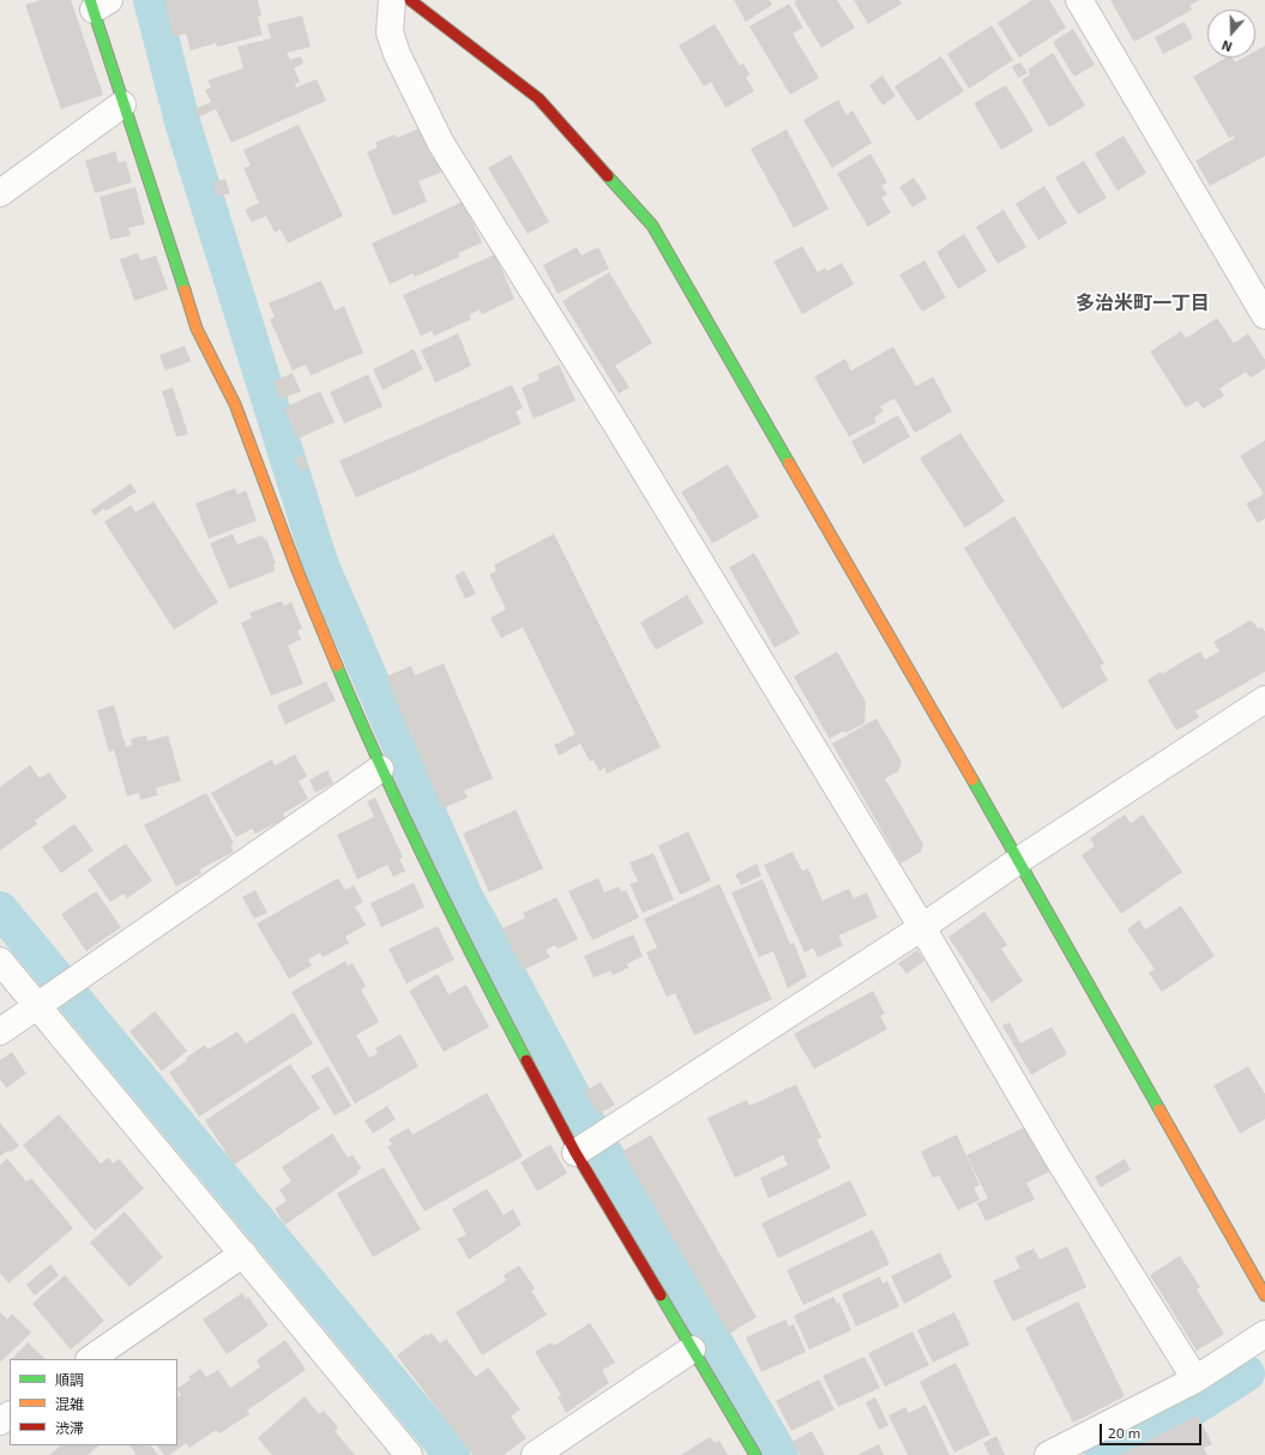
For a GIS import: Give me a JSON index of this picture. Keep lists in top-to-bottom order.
{
  "districts": ["多治米町一丁目"],
  "legend": ["順調", "混雑", "渋滞"],
  "scale_bar": "20 m",
  "north": "bottom"
}
